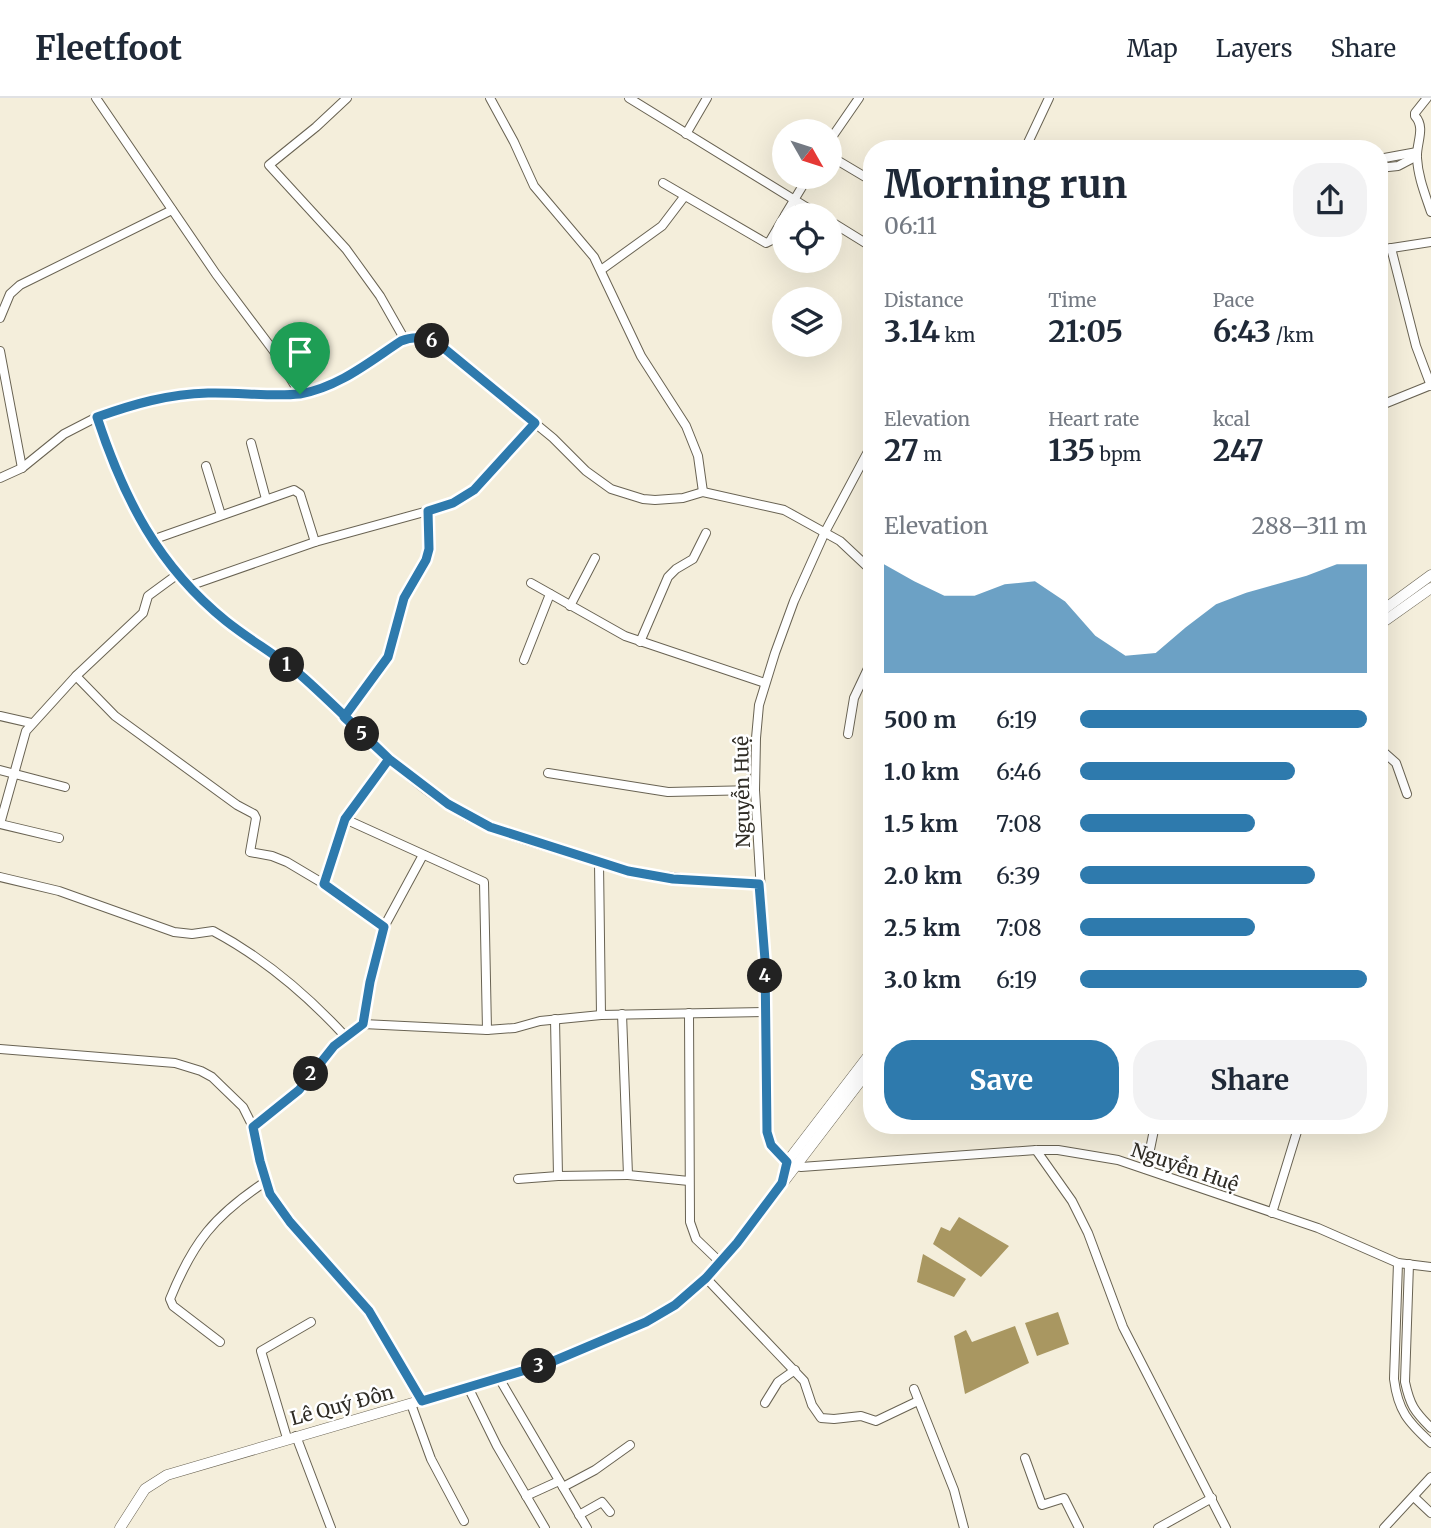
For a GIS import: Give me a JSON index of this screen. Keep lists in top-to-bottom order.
{
  "streets": {
    "main road": ["Lê Quý Đôn"],
    "street": ["Nguyễn Huệ"]
  },
  "crossings": [
    ["Nguyễn Huệ", "Lê Quý Đôn"]
  ],
  "north": "bottom right",
  "page": {
    "header": "Fleetfoot",
    "nav": ["Map", "Layers", "Share"],
    "heading": ["Morning run", "06:11"],
    "stats": [
      ["Distance", "3.14 km"],
      ["Time", "21:05"],
      ["Pace", "6:43 /km"],
      ["Elevation", "27 m"],
      ["Heart rate", "135 bpm"],
      ["kcal", "247"]
    ],
    "pins": [
      "6",
      "1",
      "5",
      "4",
      "2",
      "3"
    ],
    "chart": ["Elevation", "288–311 m"],
    "list": [
      {
        "name": "500 m",
        "note": "6:19"
      },
      {
        "name": "1.0 km",
        "note": "6:46"
      },
      {
        "name": "1.5 km",
        "note": "7:08"
      },
      {
        "name": "2.0 km",
        "note": "6:39"
      },
      {
        "name": "2.5 km",
        "note": "7:08"
      },
      {
        "name": "3.0 km",
        "note": "6:19"
      }
    ],
    "buttons": ["Save", "Share"]
  }
}
